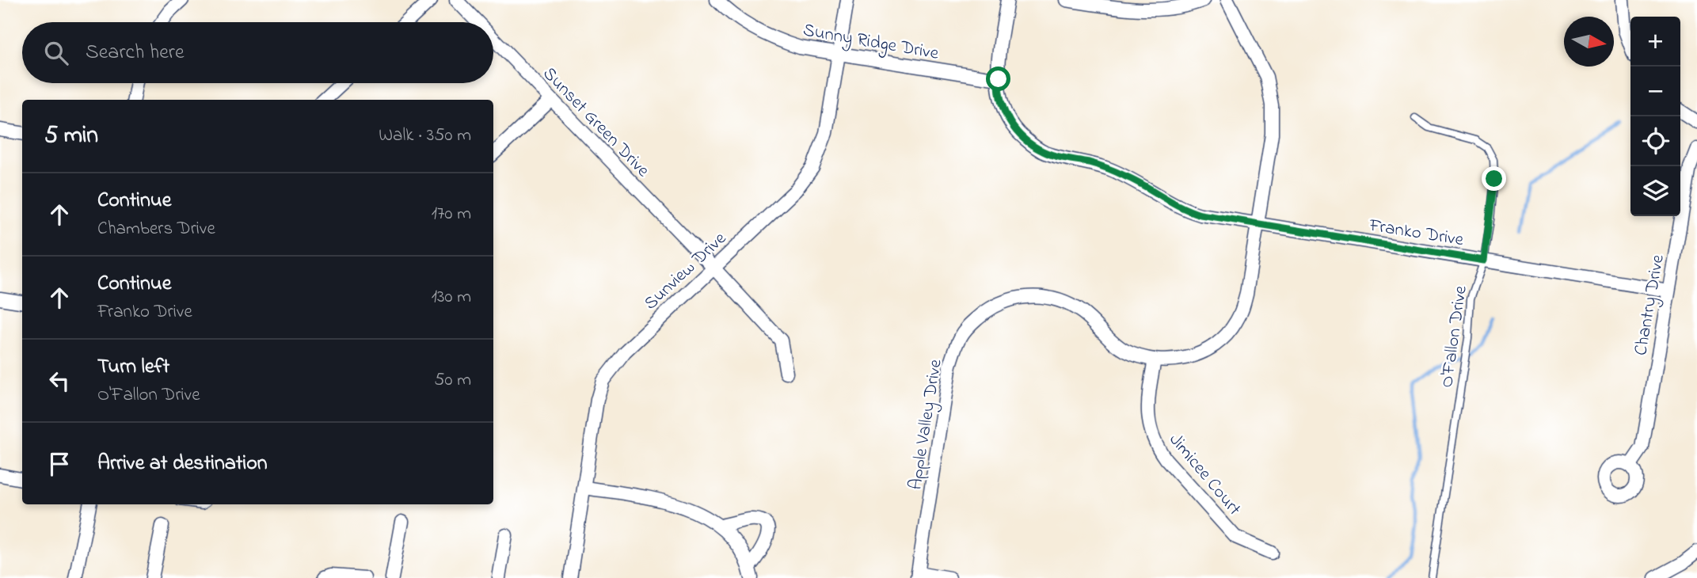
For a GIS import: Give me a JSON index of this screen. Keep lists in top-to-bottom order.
{
  "streets": {
    "street": [
      "Sunny Ridge Drive",
      "Sunset Green Drive",
      "Franko Drive",
      "Sunview Drive",
      "Chantry Drive",
      "Apple Valley Drive",
      "Jimicee Court"
    ],
    "lane": ["O'Fallon Drive"]
  },
  "crossings": [
    ["Sunny Ridge Drive", "Franko Drive"],
    ["Sunny Ridge Drive", "Sunview Drive"],
    ["Sunset Green Drive", "Sunview Drive"],
    ["Franko Drive", "Chantry Drive"],
    ["Franko Drive", "O'Fallon Drive"],
    ["Franko Drive", "Apple Valley Drive"],
    ["Apple Valley Drive", "Jimicee Court"]
  ],
  "north": "right",
  "page": {
    "map_buttons": ["+", "−"],
    "search": "Search here",
    "heading": ["5 min", "Walk · 350 m"],
    "list": [
      ["Continue", "Chambers Drive", "170 m"],
      ["Continue", "Franko Drive", "130 m"],
      ["Turn left", "O'Fallon Drive", "50 m"],
      "Arrive at destination"
    ]
  }
}
